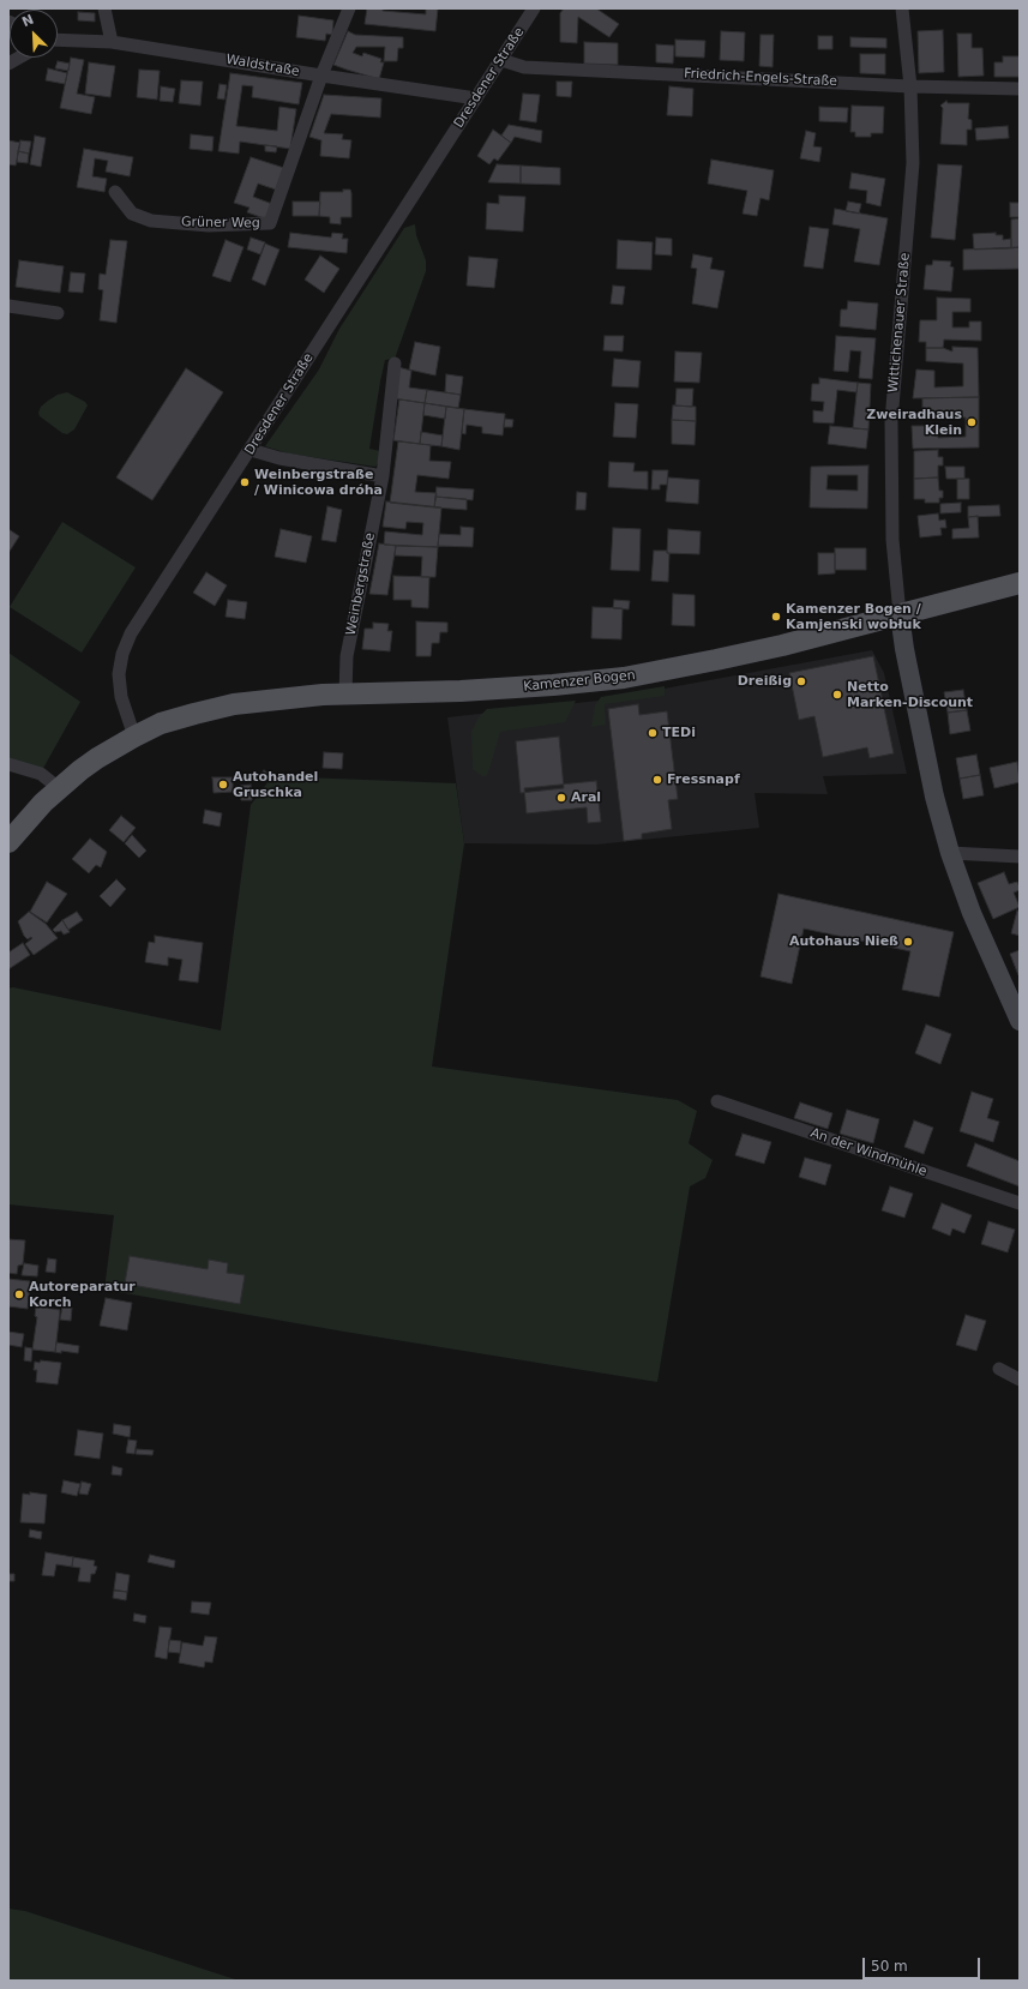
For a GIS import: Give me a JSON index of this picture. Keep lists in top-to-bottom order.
{
  "streets": {
    "main road": ["Wittichenauer Straße", "Kamenzer Bogen"],
    "street": [
      "Waldstraße",
      "Dresdener Straße",
      "Friedrich-Engels-Straße",
      "Grüner Weg",
      "Weinbergstraße",
      "An der Windmühle"
    ]
  },
  "crossings": [
    ["Waldstraße", "Dresdener Straße"],
    ["Waldstraße", "Grüner Weg"],
    ["Dresdener Straße", "Friedrich-Engels-Straße"],
    ["Dresdener Straße", "Kamenzer Bogen"],
    ["Friedrich-Engels-Straße", "Wittichenauer Straße"],
    ["Wittichenauer Straße", "Kamenzer Bogen"],
    ["Weinbergstraße", "Kamenzer Bogen"]
  ],
  "places": [
    "Zweiradhaus Klein",
    "Weinbergstraße / Winicowa dróha",
    "Kamenzer Bogen / Kamjenski wobłuk",
    "Dreißig",
    "Netto Marken-Discount",
    "TEDi",
    "Fressnapf",
    "Autohandel Gruschka",
    "Aral",
    "Autohaus Nieß",
    "Autoreparatur Korch"
  ],
  "scale_bar": "50 m",
  "north": "top left"
}
